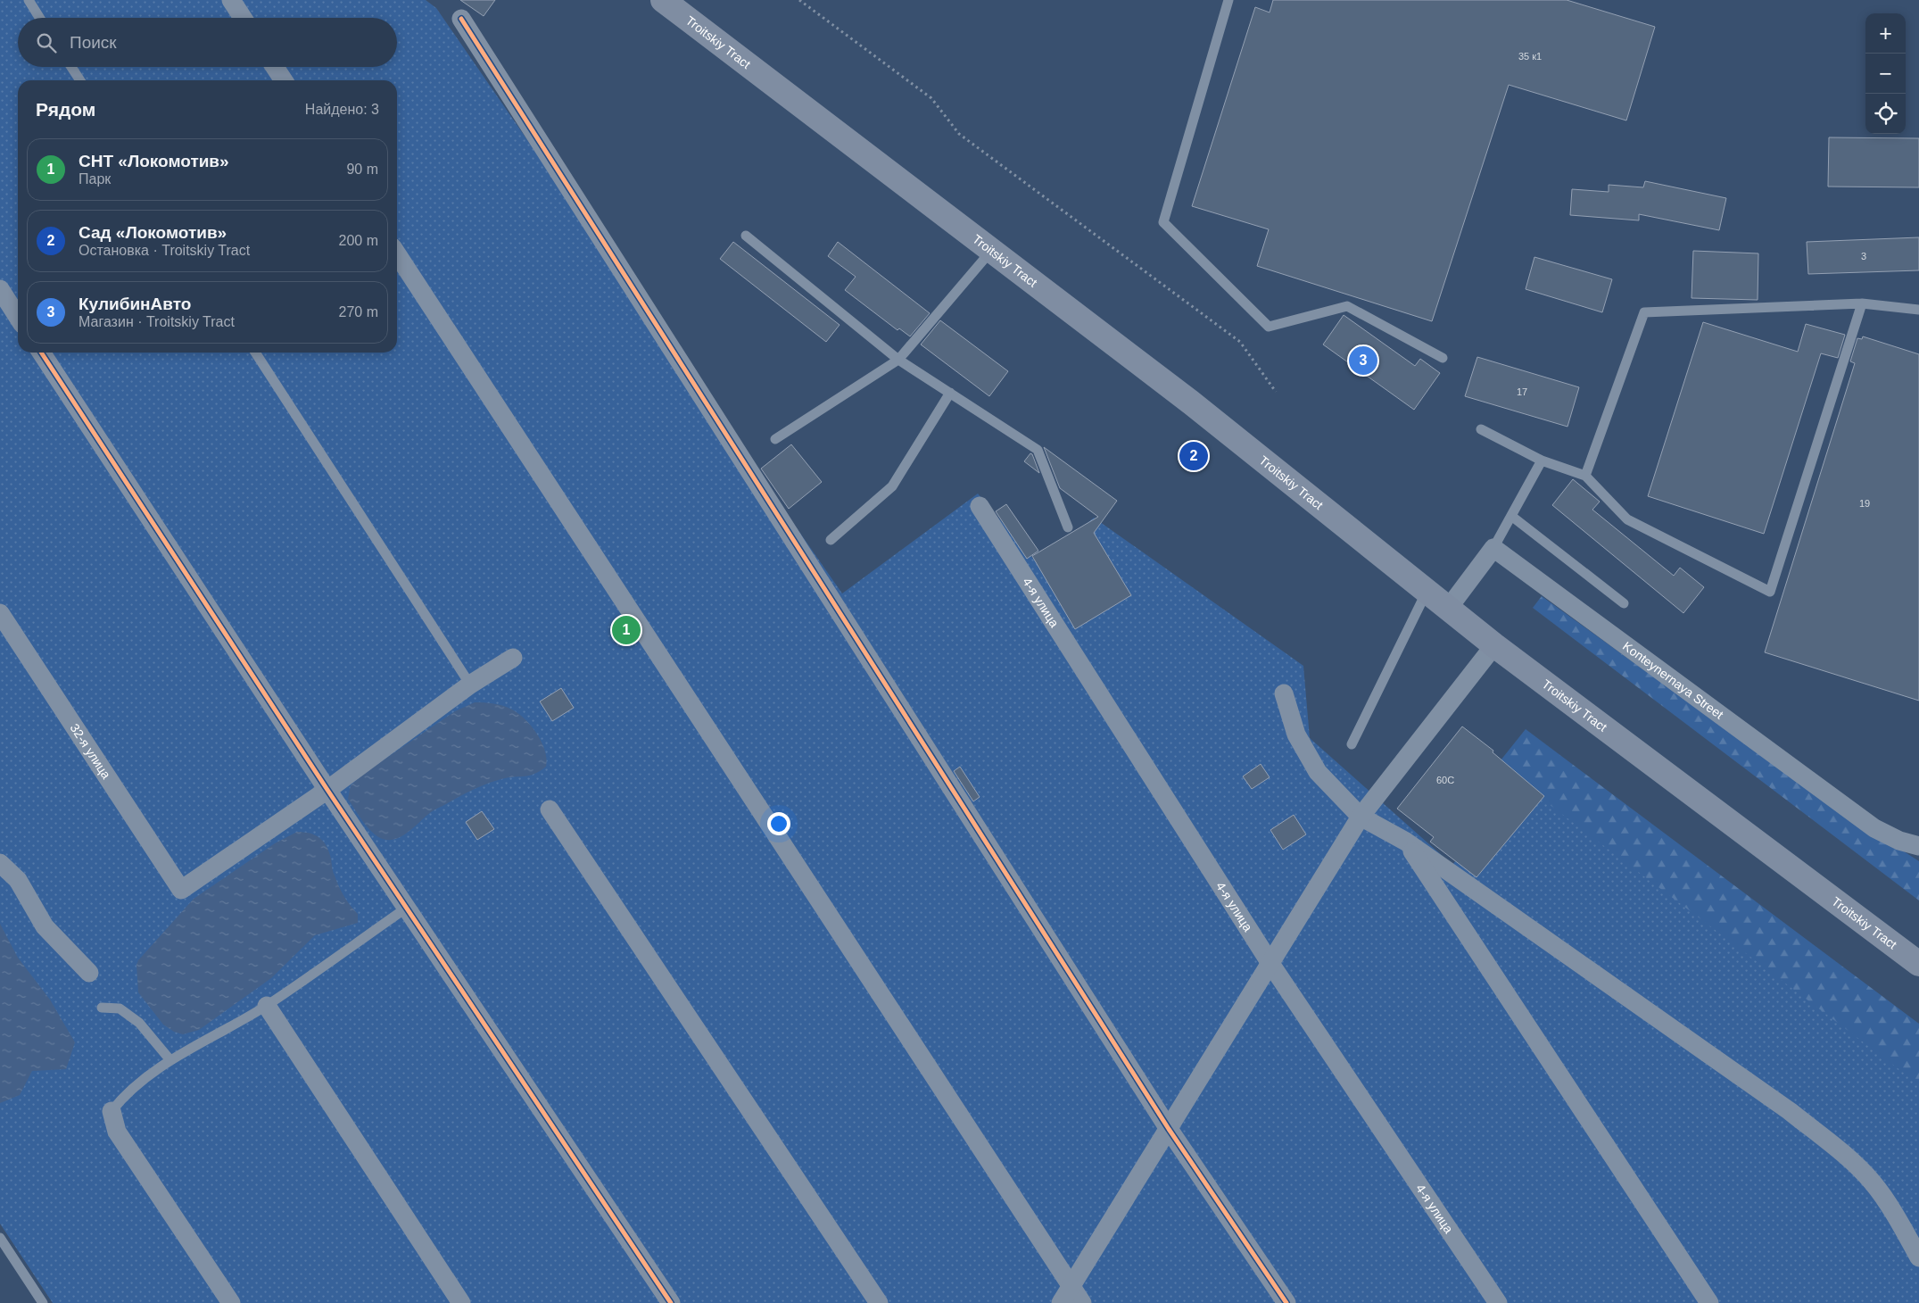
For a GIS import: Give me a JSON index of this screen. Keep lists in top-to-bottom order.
{
  "streets": {
    "main road": ["Troitskiy Tract"],
    "street": ["4-я улица", "Konteynernaya Street", "32-я улица"]
  },
  "house_numbers": [
    "35 к1",
    "3",
    "17",
    "19",
    "60С"
  ],
  "page": {
    "map_buttons": ["+", "−"],
    "search": "Поиск",
    "heading": ["Рядом", "Найдено: 3"],
    "list": [
      {
        "mark": "1",
        "name": "СНТ «Локомотив»",
        "note": "Парк",
        "value": "90 m"
      },
      {
        "mark": "2",
        "name": "Сад «Локомотив»",
        "note": "Остановка · Troitskiy Tract",
        "value": "200 m"
      },
      {
        "mark": "3",
        "name": "КулибинАвто",
        "note": "Магазин · Troitskiy Tract",
        "value": "270 m"
      }
    ],
    "pins": ["3", "2", "1"]
  }
}
